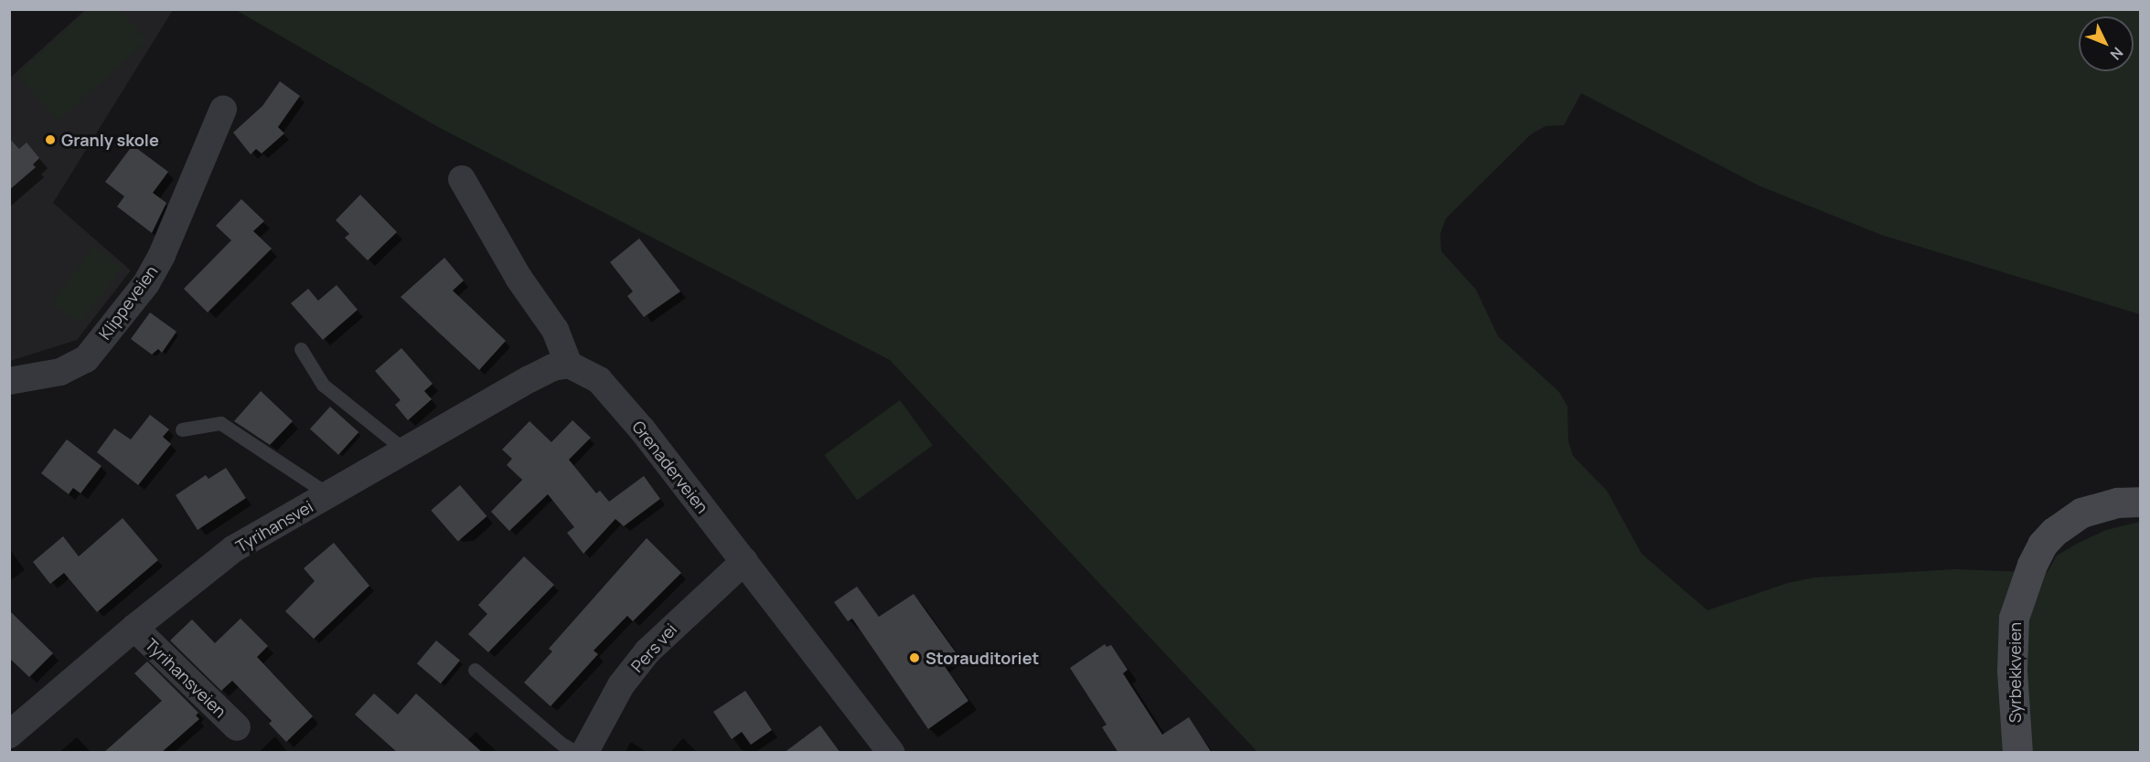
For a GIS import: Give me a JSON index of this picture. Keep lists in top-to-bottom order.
{
  "streets": {
    "main road": ["Syrbekkveien"],
    "street": [
      "Klippeveien",
      "Grenaderveien",
      "Tyrihansvei",
      "Pers vei",
      "Tyrihansveien"
    ]
  },
  "crossings": [
    ["Grenaderveien", "Tyrihansvei"],
    ["Grenaderveien", "Pers vei"],
    ["Tyrihansvei", "Tyrihansveien"]
  ],
  "places": ["Granly skole", "Storauditoriet"],
  "north": "bottom right"
}
